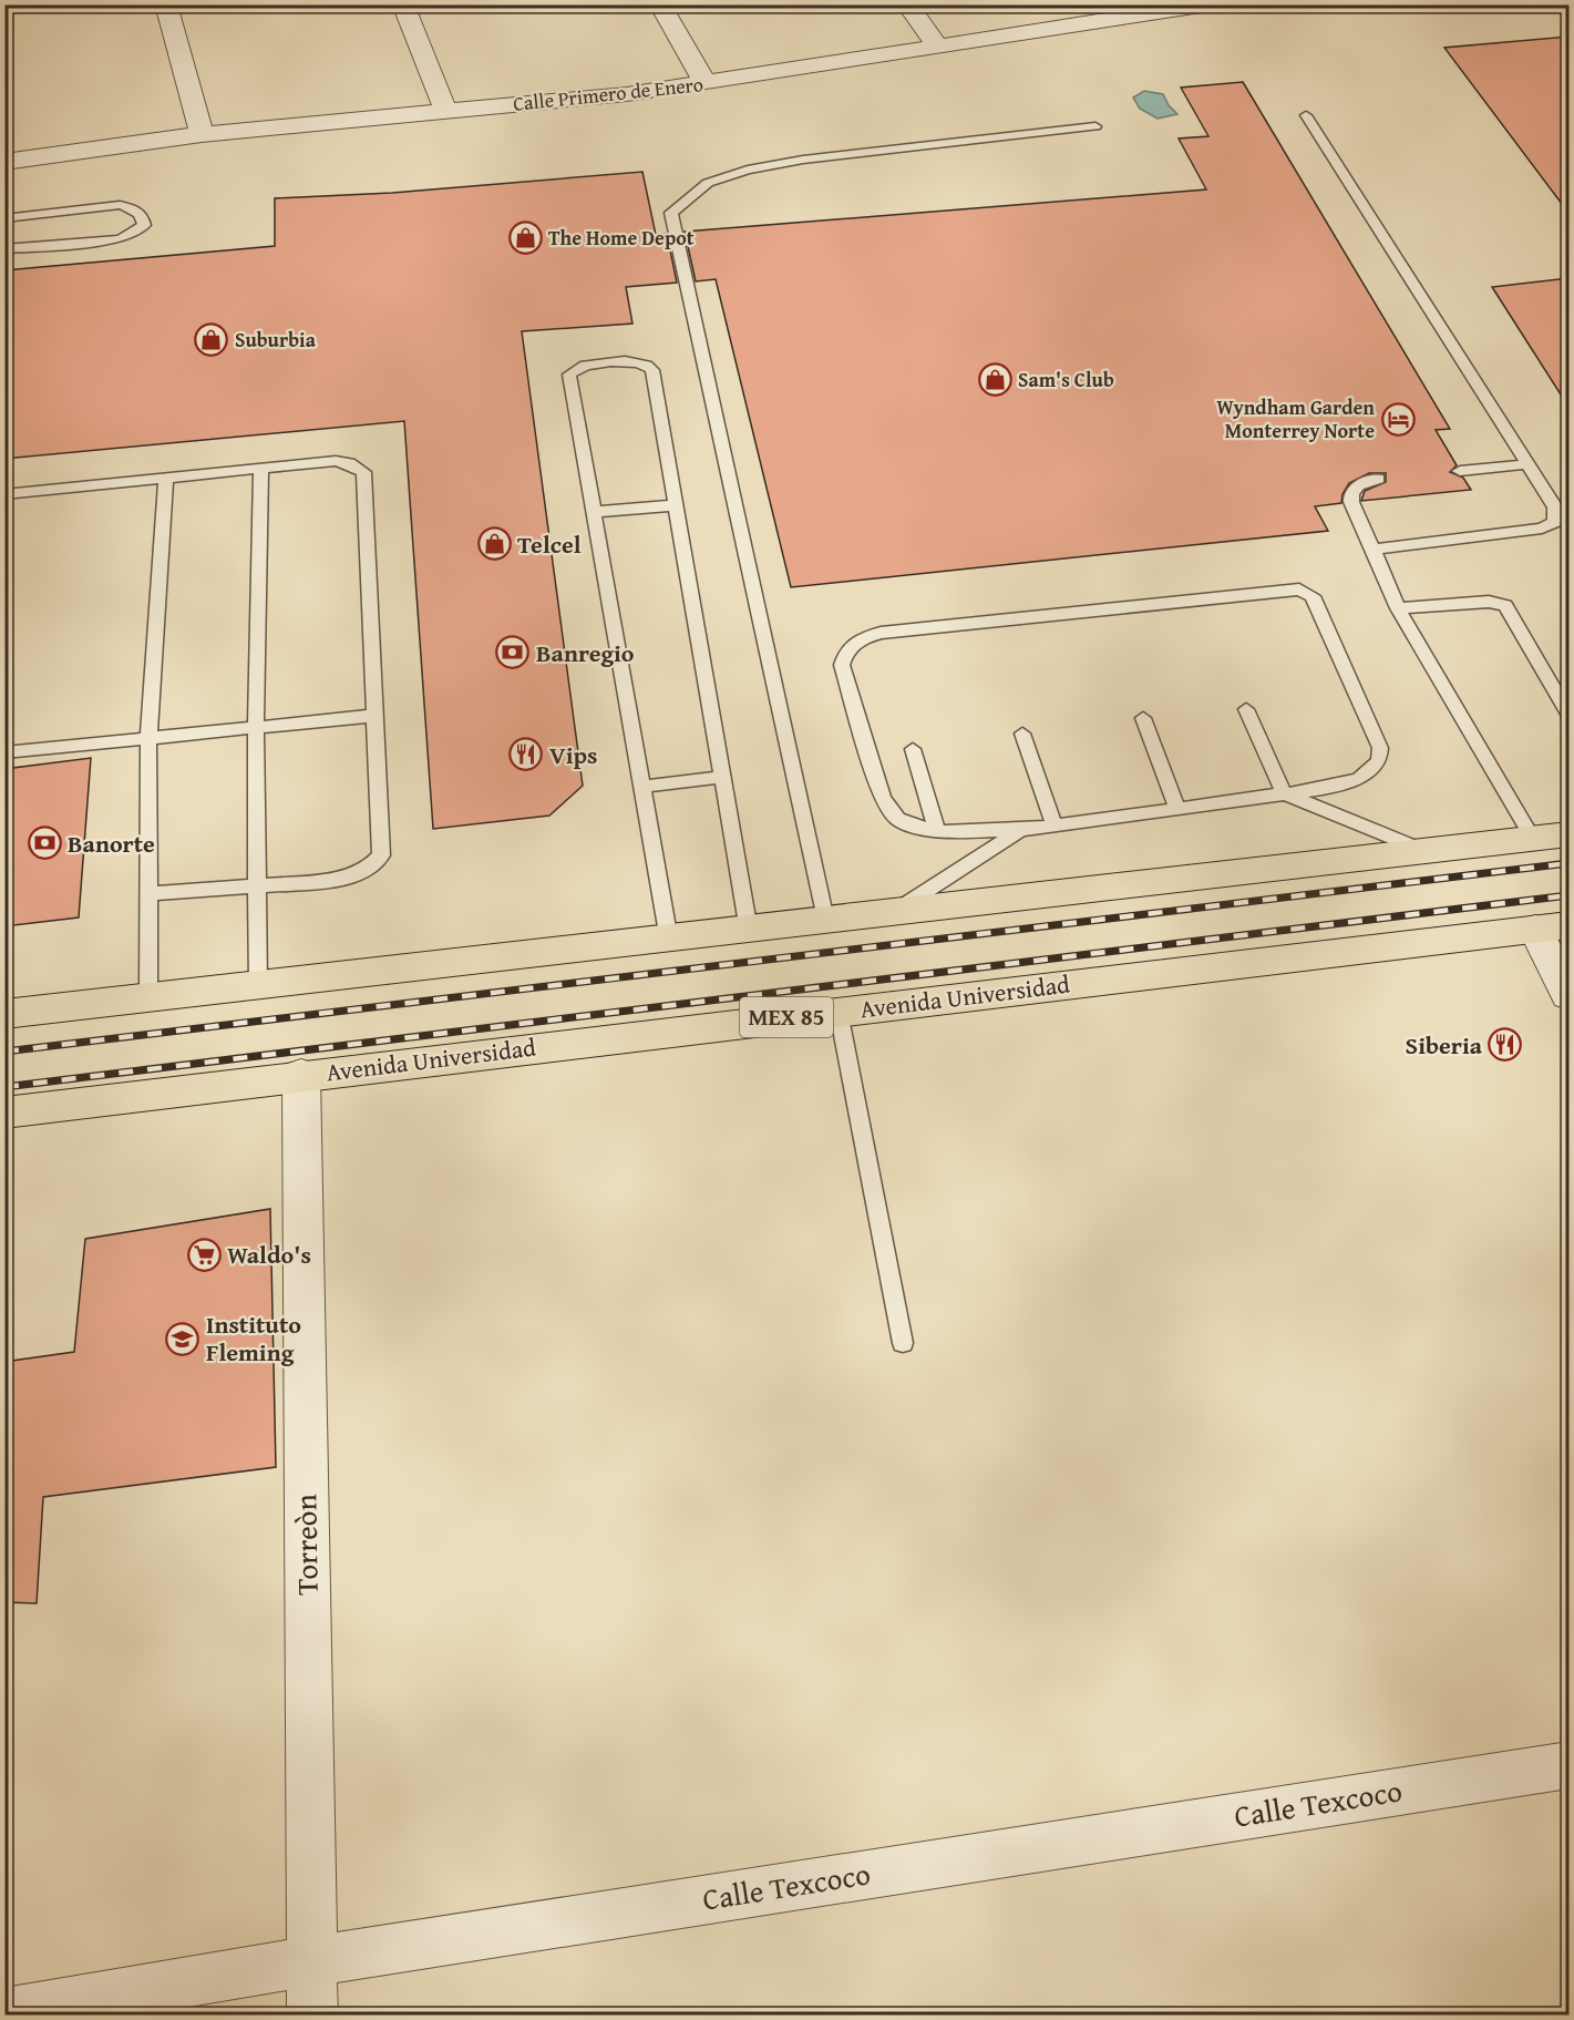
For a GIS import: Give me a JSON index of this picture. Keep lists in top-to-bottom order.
{
  "streets": {
    "highway": ["Avenida Universidad", "MEX 85"],
    "street": ["Calle Primero de Enero", "Torreòn", "Calle Texcoco"]
  },
  "crossings": [
    ["Avenida Universidad", "Torreòn"],
    ["Torreòn", "Calle Texcoco"]
  ],
  "places": {
    "shop": [
      "The Home Depot",
      "Suburbia",
      "Sam's Club",
      "Telcel"
    ],
    "hotel": ["Wyndham Garden Monterrey Norte"],
    "bank": ["Banregio", "Banorte"],
    "restaurant": ["Vips", "Siberia"],
    "supermarket": ["Waldo's"],
    "school or university": ["Instituto Fleming"]
  }
}
